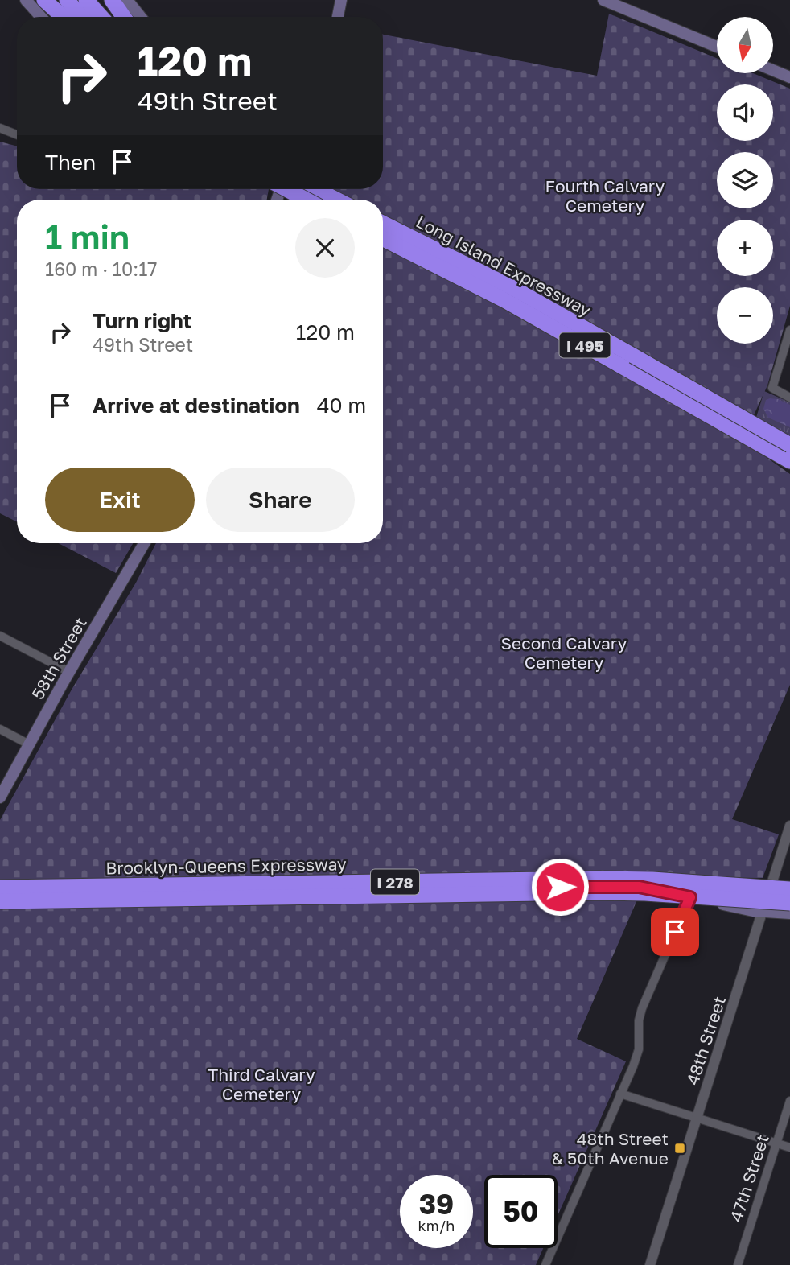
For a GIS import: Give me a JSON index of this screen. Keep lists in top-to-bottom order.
{
  "streets": {
    "highway": [
      "Long Island Expressway",
      "I 495",
      "Brooklyn-Queens Expressway",
      "I 278"
    ],
    "main road": ["58th Street"],
    "street": ["48th Street", "47th Street"]
  },
  "parks": ["Fourth Calvary Cemetery", "Second Calvary Cemetery", "Third Calvary Cemetery"],
  "places": {
    "transit": ["48th Street & 50th Avenue"]
  },
  "north": "bottom",
  "page": {
    "map_buttons": ["+", "−"],
    "turn": ["120 m", "49th Street"],
    "then": "Then",
    "heading": ["1 min", "160 m · 10:17"],
    "list": [
      {
        "name": "Turn right",
        "note": "49th Street",
        "value": "120 m"
      },
      {
        "name": "Arrive at destination",
        "value": "40 m"
      }
    ],
    "buttons": ["Exit", "Share"],
    "speed": "39 km/h",
    "limit": "50"
  }
}
